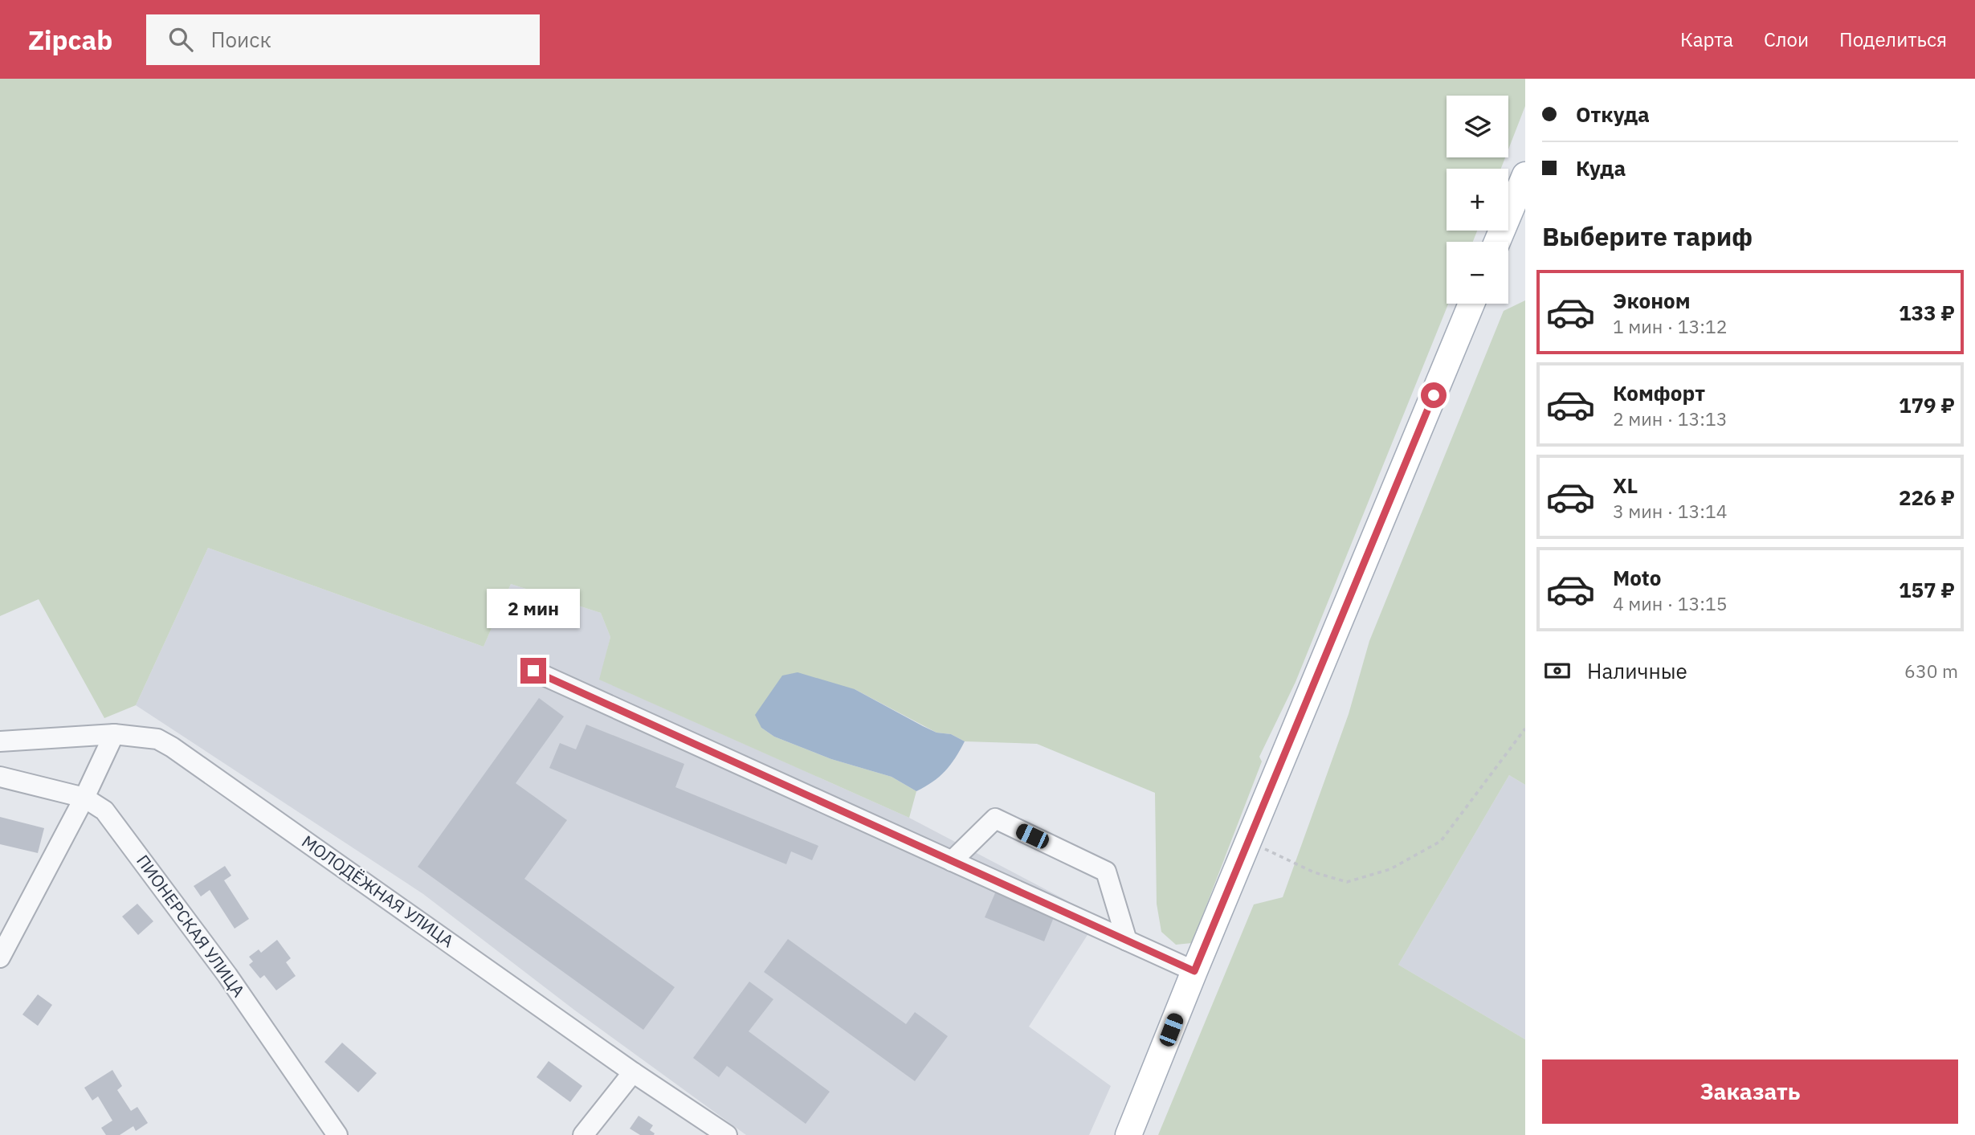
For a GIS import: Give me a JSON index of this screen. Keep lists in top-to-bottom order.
{
  "streets": {
    "street": ["МОЛОДЁЖНАЯ УЛИЦА", "ПИОНЕРСКАЯ УЛИЦА"]
  },
  "page": {
    "header": "Zipcab",
    "search": "Поиск",
    "nav": ["Карта", "Слои", "Поделиться"],
    "banner": ["Откуда", "Куда"],
    "map_buttons": ["+", "−"],
    "heading": "Выберите тариф",
    "list": [
      {
        "name": "Эконом",
        "note": "1 мин · 13:12",
        "value": "133 ₽"
      },
      {
        "name": "Комфорт",
        "note": "2 мин · 13:13",
        "value": "179 ₽"
      },
      {
        "name": "XL",
        "note": "3 мин · 13:14",
        "value": "226 ₽"
      },
      {
        "name": "Moto",
        "note": "4 мин · 13:15",
        "value": "157 ₽"
      }
    ],
    "bubble": "2 мин",
    "pay": ["Наличные", "630 m"],
    "buttons": "Заказать"
  }
}
